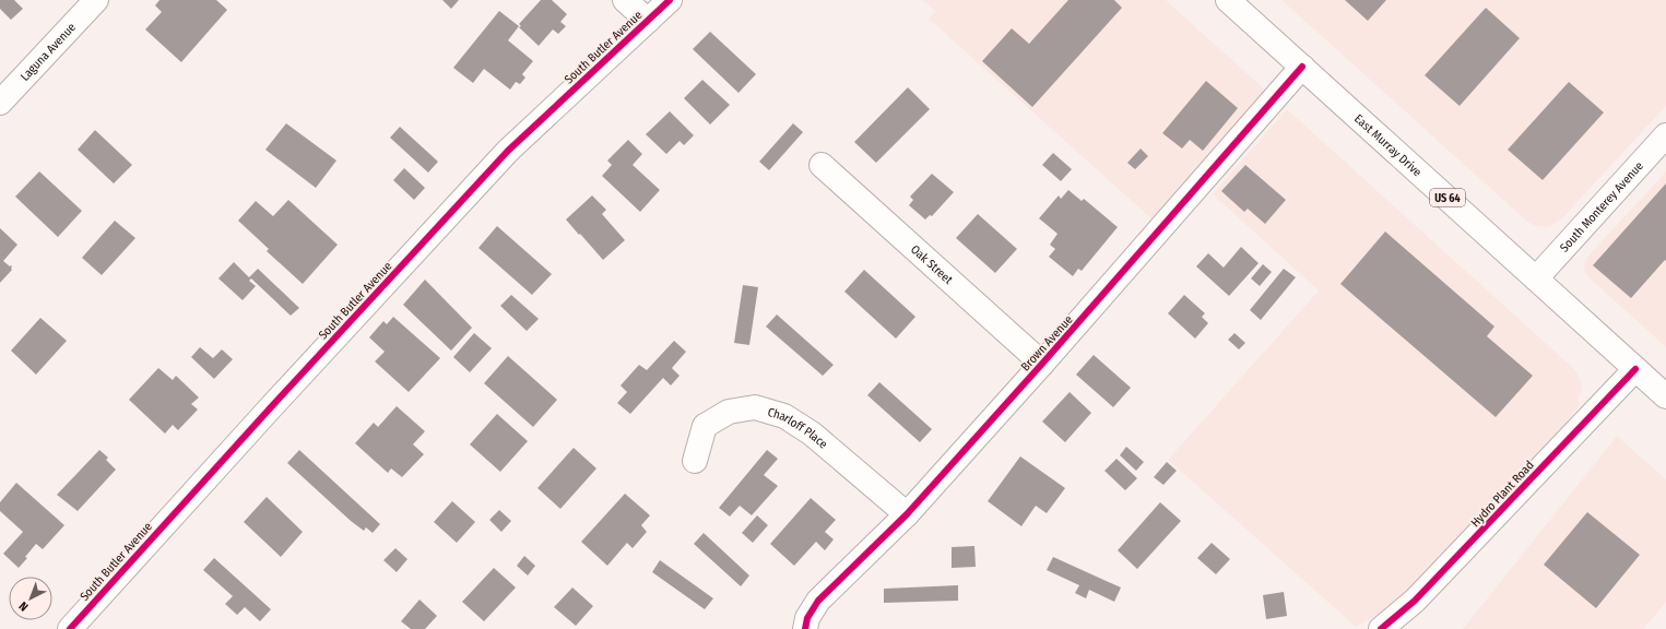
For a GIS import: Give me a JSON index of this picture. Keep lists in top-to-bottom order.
{
  "streets": {
    "main road": [
      "South Butler Avenue",
      "Laguna Avenue",
      "East Murray Drive",
      "US 64",
      "South Monterey Avenue",
      "Oak Street",
      "Brown Avenue",
      "Charloff Place",
      "Hydro Plant Road"
    ]
  },
  "crossings": [
    ["East Murray Drive", "South Monterey Avenue"],
    ["East Murray Drive", "Brown Avenue"],
    ["East Murray Drive", "Hydro Plant Road"],
    ["Oak Street", "Brown Avenue"],
    ["Brown Avenue", "Charloff Place"]
  ],
  "north": "bottom left"
}
